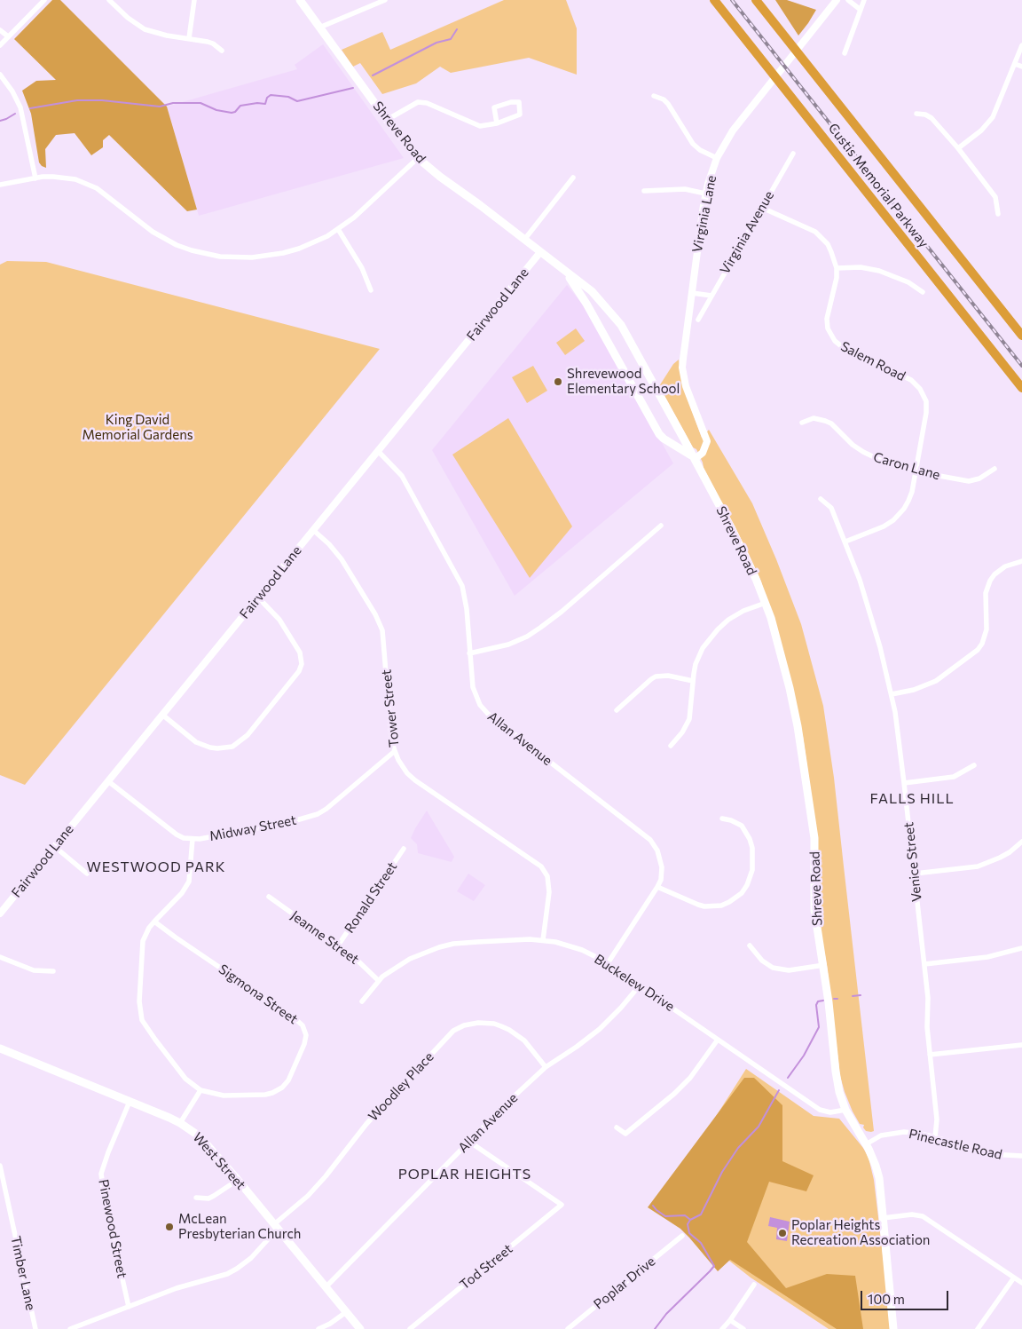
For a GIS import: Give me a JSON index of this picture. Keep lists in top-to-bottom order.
{
  "streets": {
    "highway": ["Custis Memorial Parkway"],
    "main road": ["Shreve Road", "West Street"],
    "street": [
      "Virginia Lane",
      "Virginia Avenue",
      "Fairwood Lane",
      "Salem Road",
      "Caron Lane",
      "Tower Street",
      "Allan Avenue",
      "Midway Street",
      "Venice Street",
      "Ronald Street",
      "Jeanne Street",
      "Buckelew Drive",
      "Sigmona Street",
      "Woodley Place",
      "Pinecastle Road",
      "Pinewood Street",
      "Tod Street",
      "Timber Lane",
      "Poplar Drive"
    ]
  },
  "crossings": [
    ["Shreve Road", "Virginia Lane"],
    ["Shreve Road", "Fairwood Lane"],
    ["Shreve Road", "Buckelew Drive"],
    ["Shreve Road", "Pinecastle Road"],
    ["Virginia Avenue", "Salem Road"],
    ["Fairwood Lane", "Tower Street"],
    ["Fairwood Lane", "Allan Avenue"],
    ["Fairwood Lane", "Midway Street"],
    ["Salem Road", "Caron Lane"],
    ["Salem Road", "Venice Street"],
    ["Tower Street", "Midway Street"],
    ["Tower Street", "Buckelew Drive"],
    ["Allan Avenue", "Buckelew Drive"],
    ["Allan Avenue", "Woodley Place"],
    ["Allan Avenue", "West Street"],
    ["Allan Avenue", "Tod Street"],
    ["Venice Street", "Pinecastle Road"],
    ["Ronald Street", "Jeanne Street"],
    ["Jeanne Street", "Buckelew Drive"],
    ["Woodley Place", "West Street"],
    ["Woodley Place", "Pinewood Street"],
    ["West Street", "Pinewood Street"]
  ],
  "districts": ["FALLS HILL", "WESTWOOD PARK", "POPLAR HEIGHTS"],
  "parks": ["King David Memorial Gardens"],
  "places": ["Shrevewood Elementary School", "McLean Presbyterian Church", "Poplar Heights Recreation Association"],
  "scale_bar": "100 m"
}
